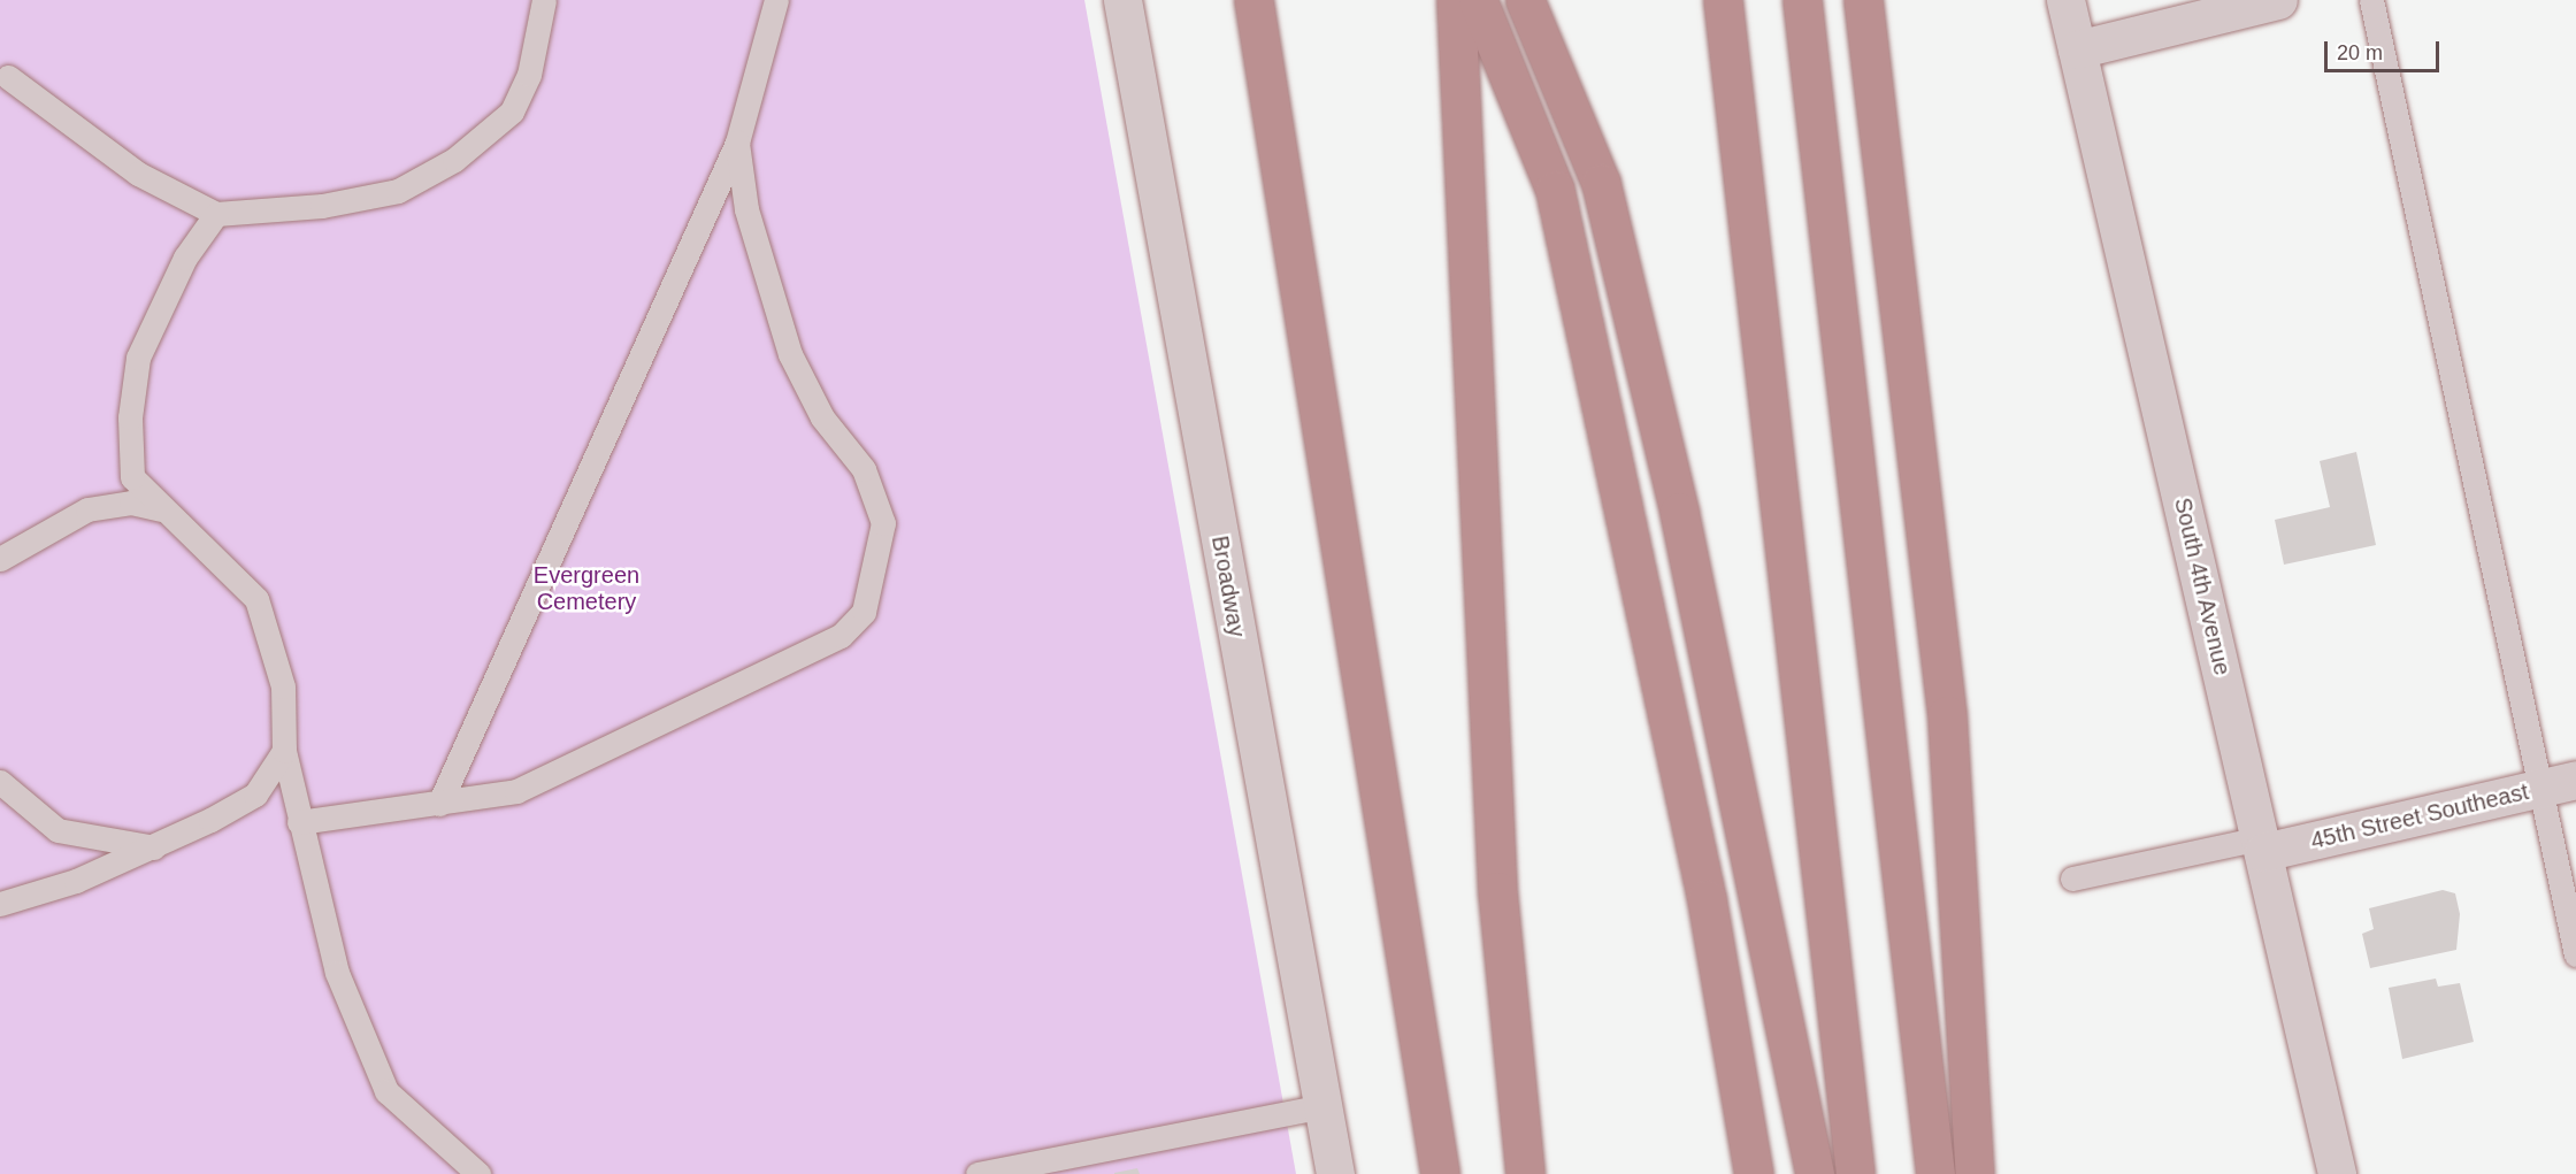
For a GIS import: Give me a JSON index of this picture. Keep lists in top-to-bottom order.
{
  "streets": {
    "street": ["Broadway", "South 4th Avenue", "45th Street Southeast"]
  },
  "crossings": [
    ["South 4th Avenue", "45th Street Southeast"]
  ],
  "parks": ["Evergreen Cemetery"],
  "scale_bar": "20 m"
}
